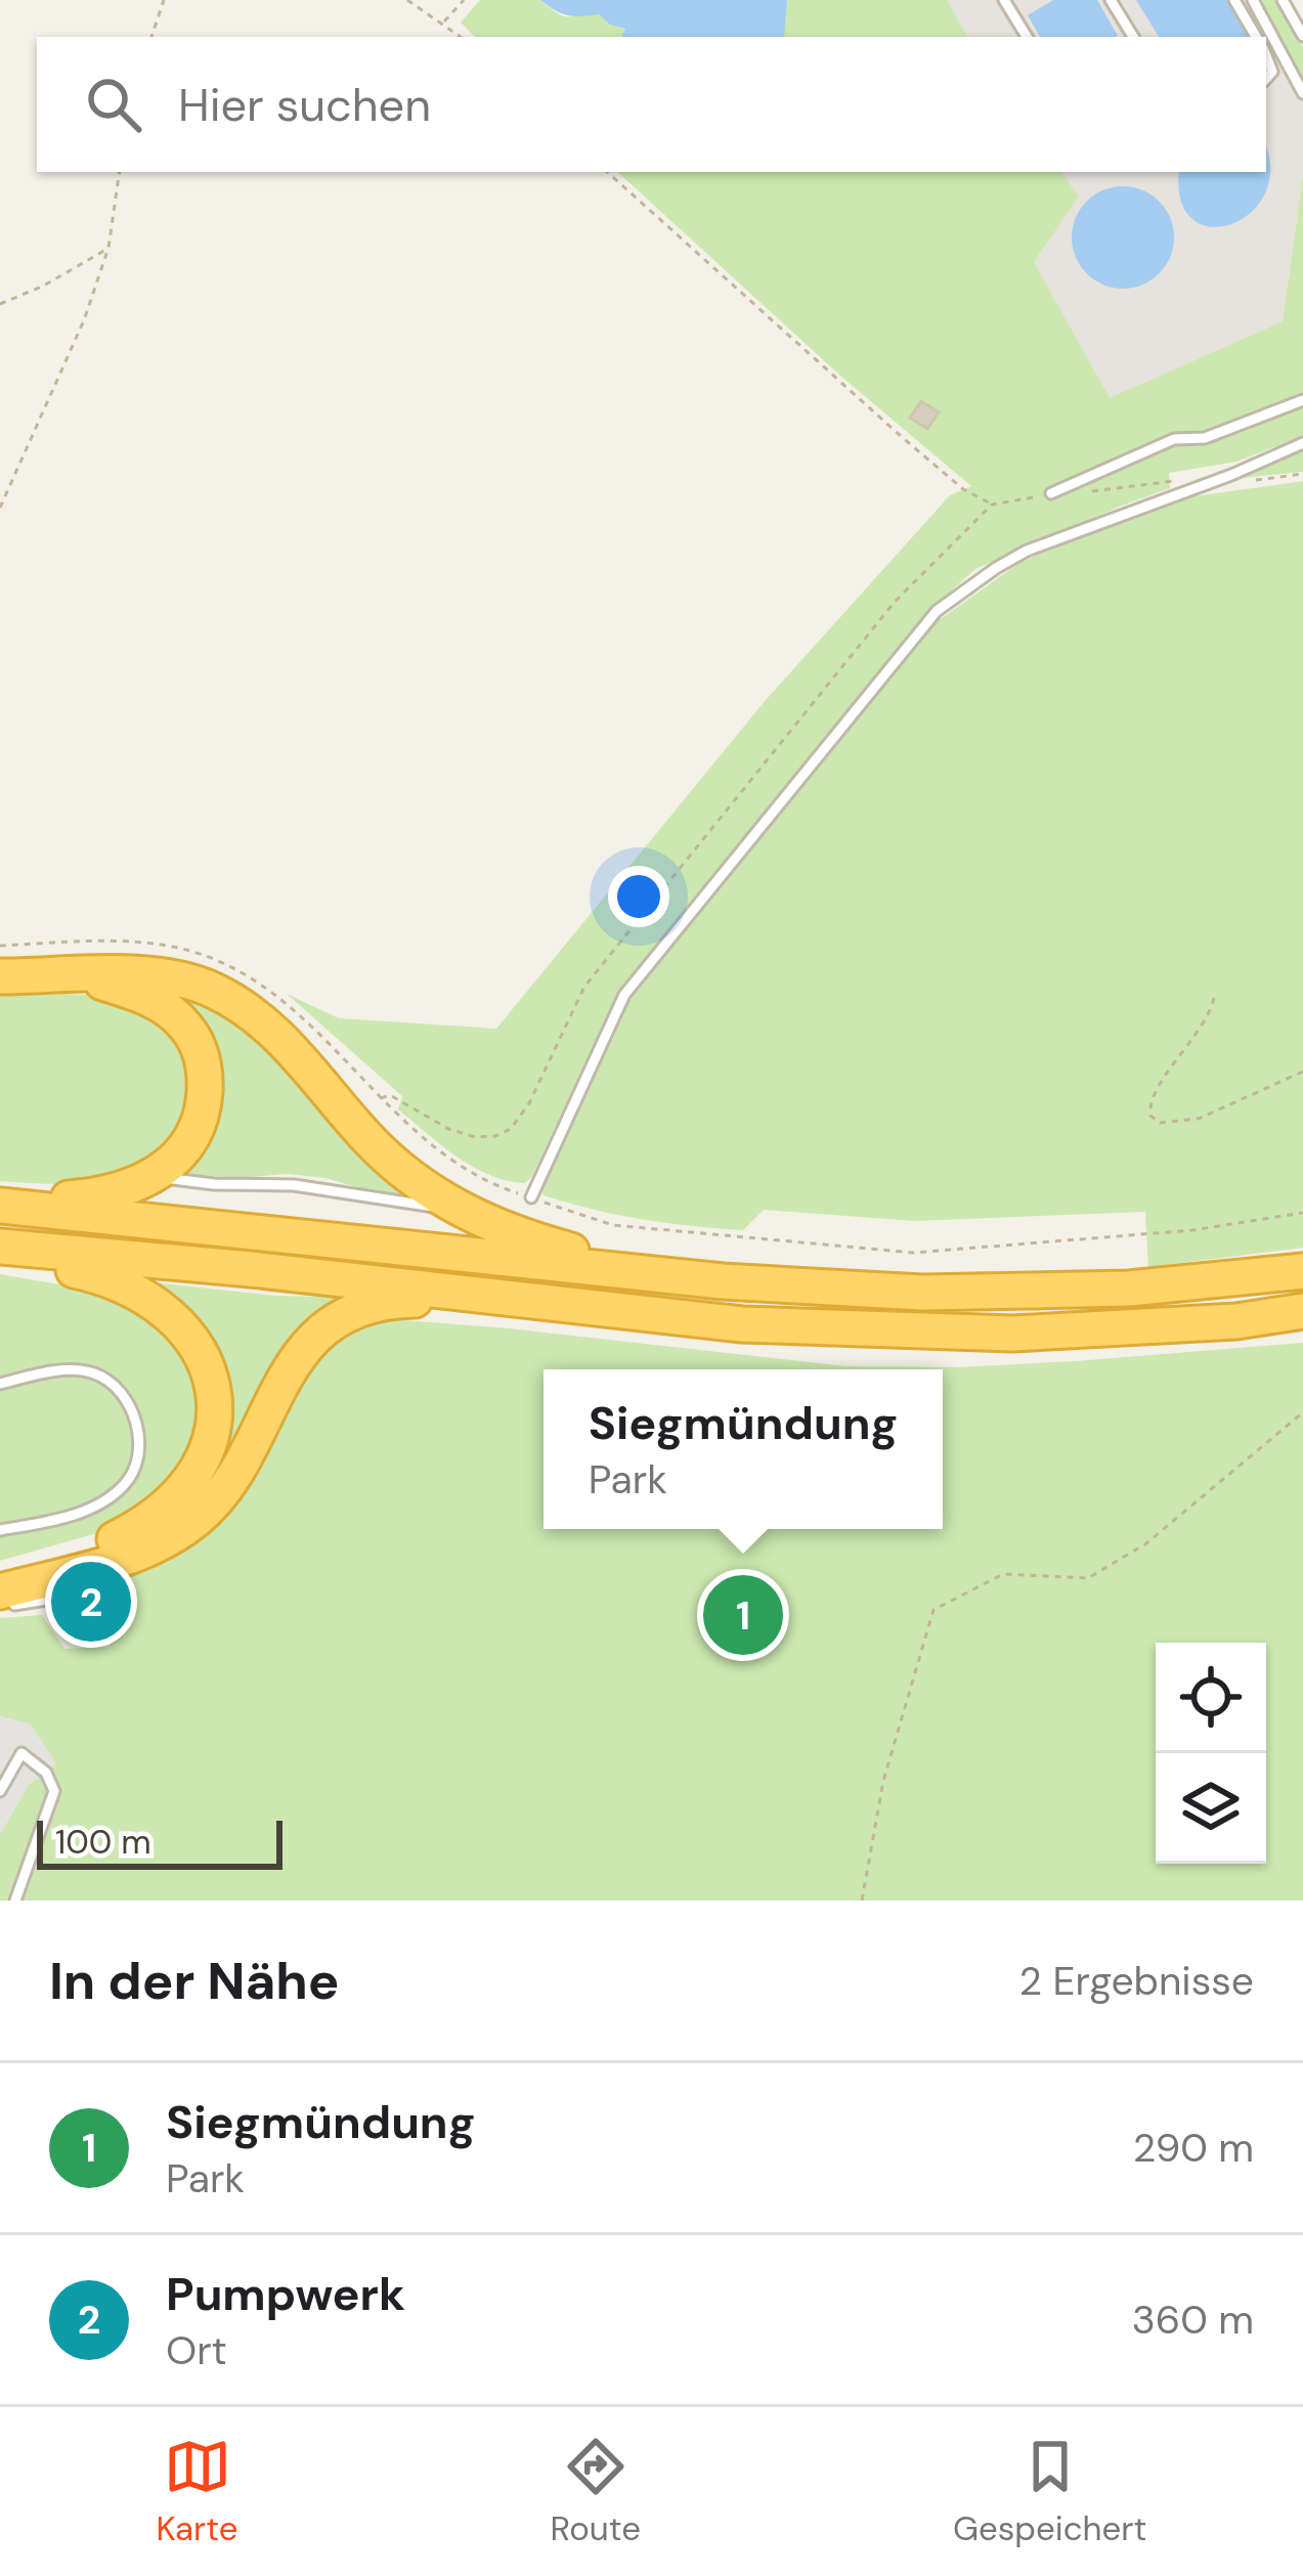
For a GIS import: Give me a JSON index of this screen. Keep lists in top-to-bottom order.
{
  "scale_bar": "100 m",
  "page": {
    "search": "Hier suchen",
    "popup": ["Siegmündung", "Park"],
    "pins": ["2", "1"],
    "scale": "100 m",
    "heading": ["In der Nähe", "2 Ergebnisse"],
    "list": [
      {
        "mark": "1",
        "name": "Siegmündung",
        "note": "Park",
        "value": "290 m"
      },
      {
        "mark": "2",
        "name": "Pumpwerk",
        "note": "Ort",
        "value": "360 m"
      }
    ],
    "nav": ["Karte", "Route", "Gespeichert"]
  }
}
